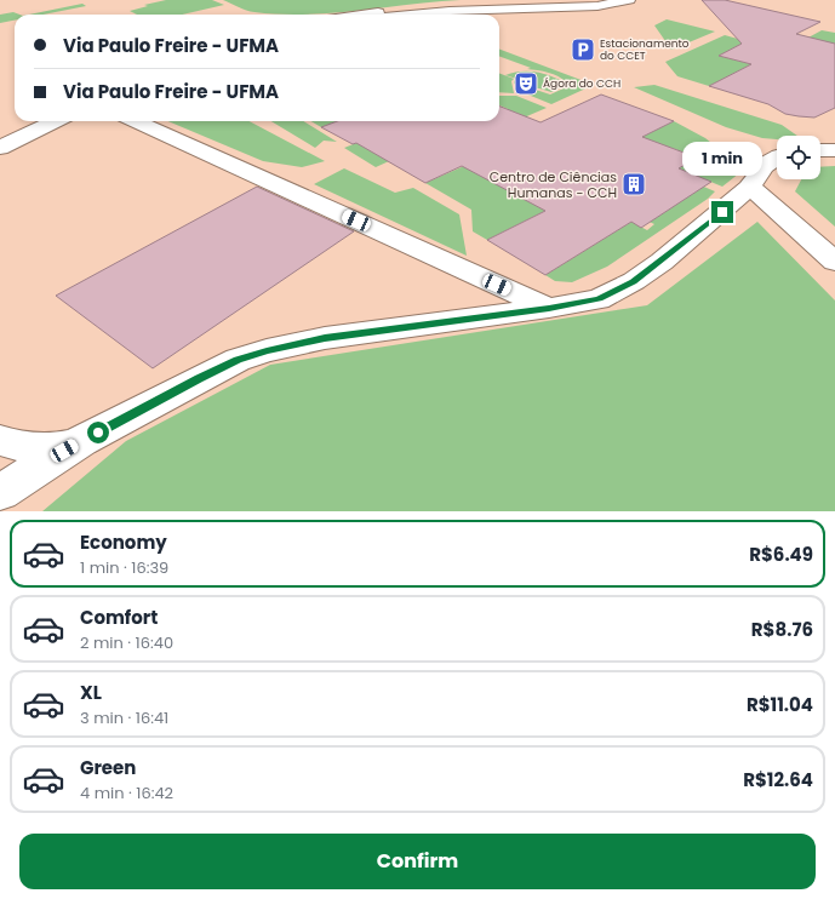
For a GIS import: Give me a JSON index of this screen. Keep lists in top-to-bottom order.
{
  "places": {
    "parking": ["Estacionamento do CCET"],
    "theatre": ["Ágora do CCH"],
    "building": ["Centro de Ciências Humanas - CCH"]
  },
  "page": {
    "banner": ["Via Paulo Freire - UFMA", "Via Paulo Freire - UFMA"],
    "bubble": "1 min",
    "list": [
      {
        "name": "Economy",
        "note": "1 min · 16:39",
        "value": "R$6.49"
      },
      {
        "name": "Comfort",
        "note": "2 min · 16:40",
        "value": "R$8.76"
      },
      {
        "name": "XL",
        "note": "3 min · 16:41",
        "value": "R$11.04"
      },
      {
        "name": "Green",
        "note": "4 min · 16:42",
        "value": "R$12.64"
      }
    ],
    "buttons": "Confirm"
  }
}
